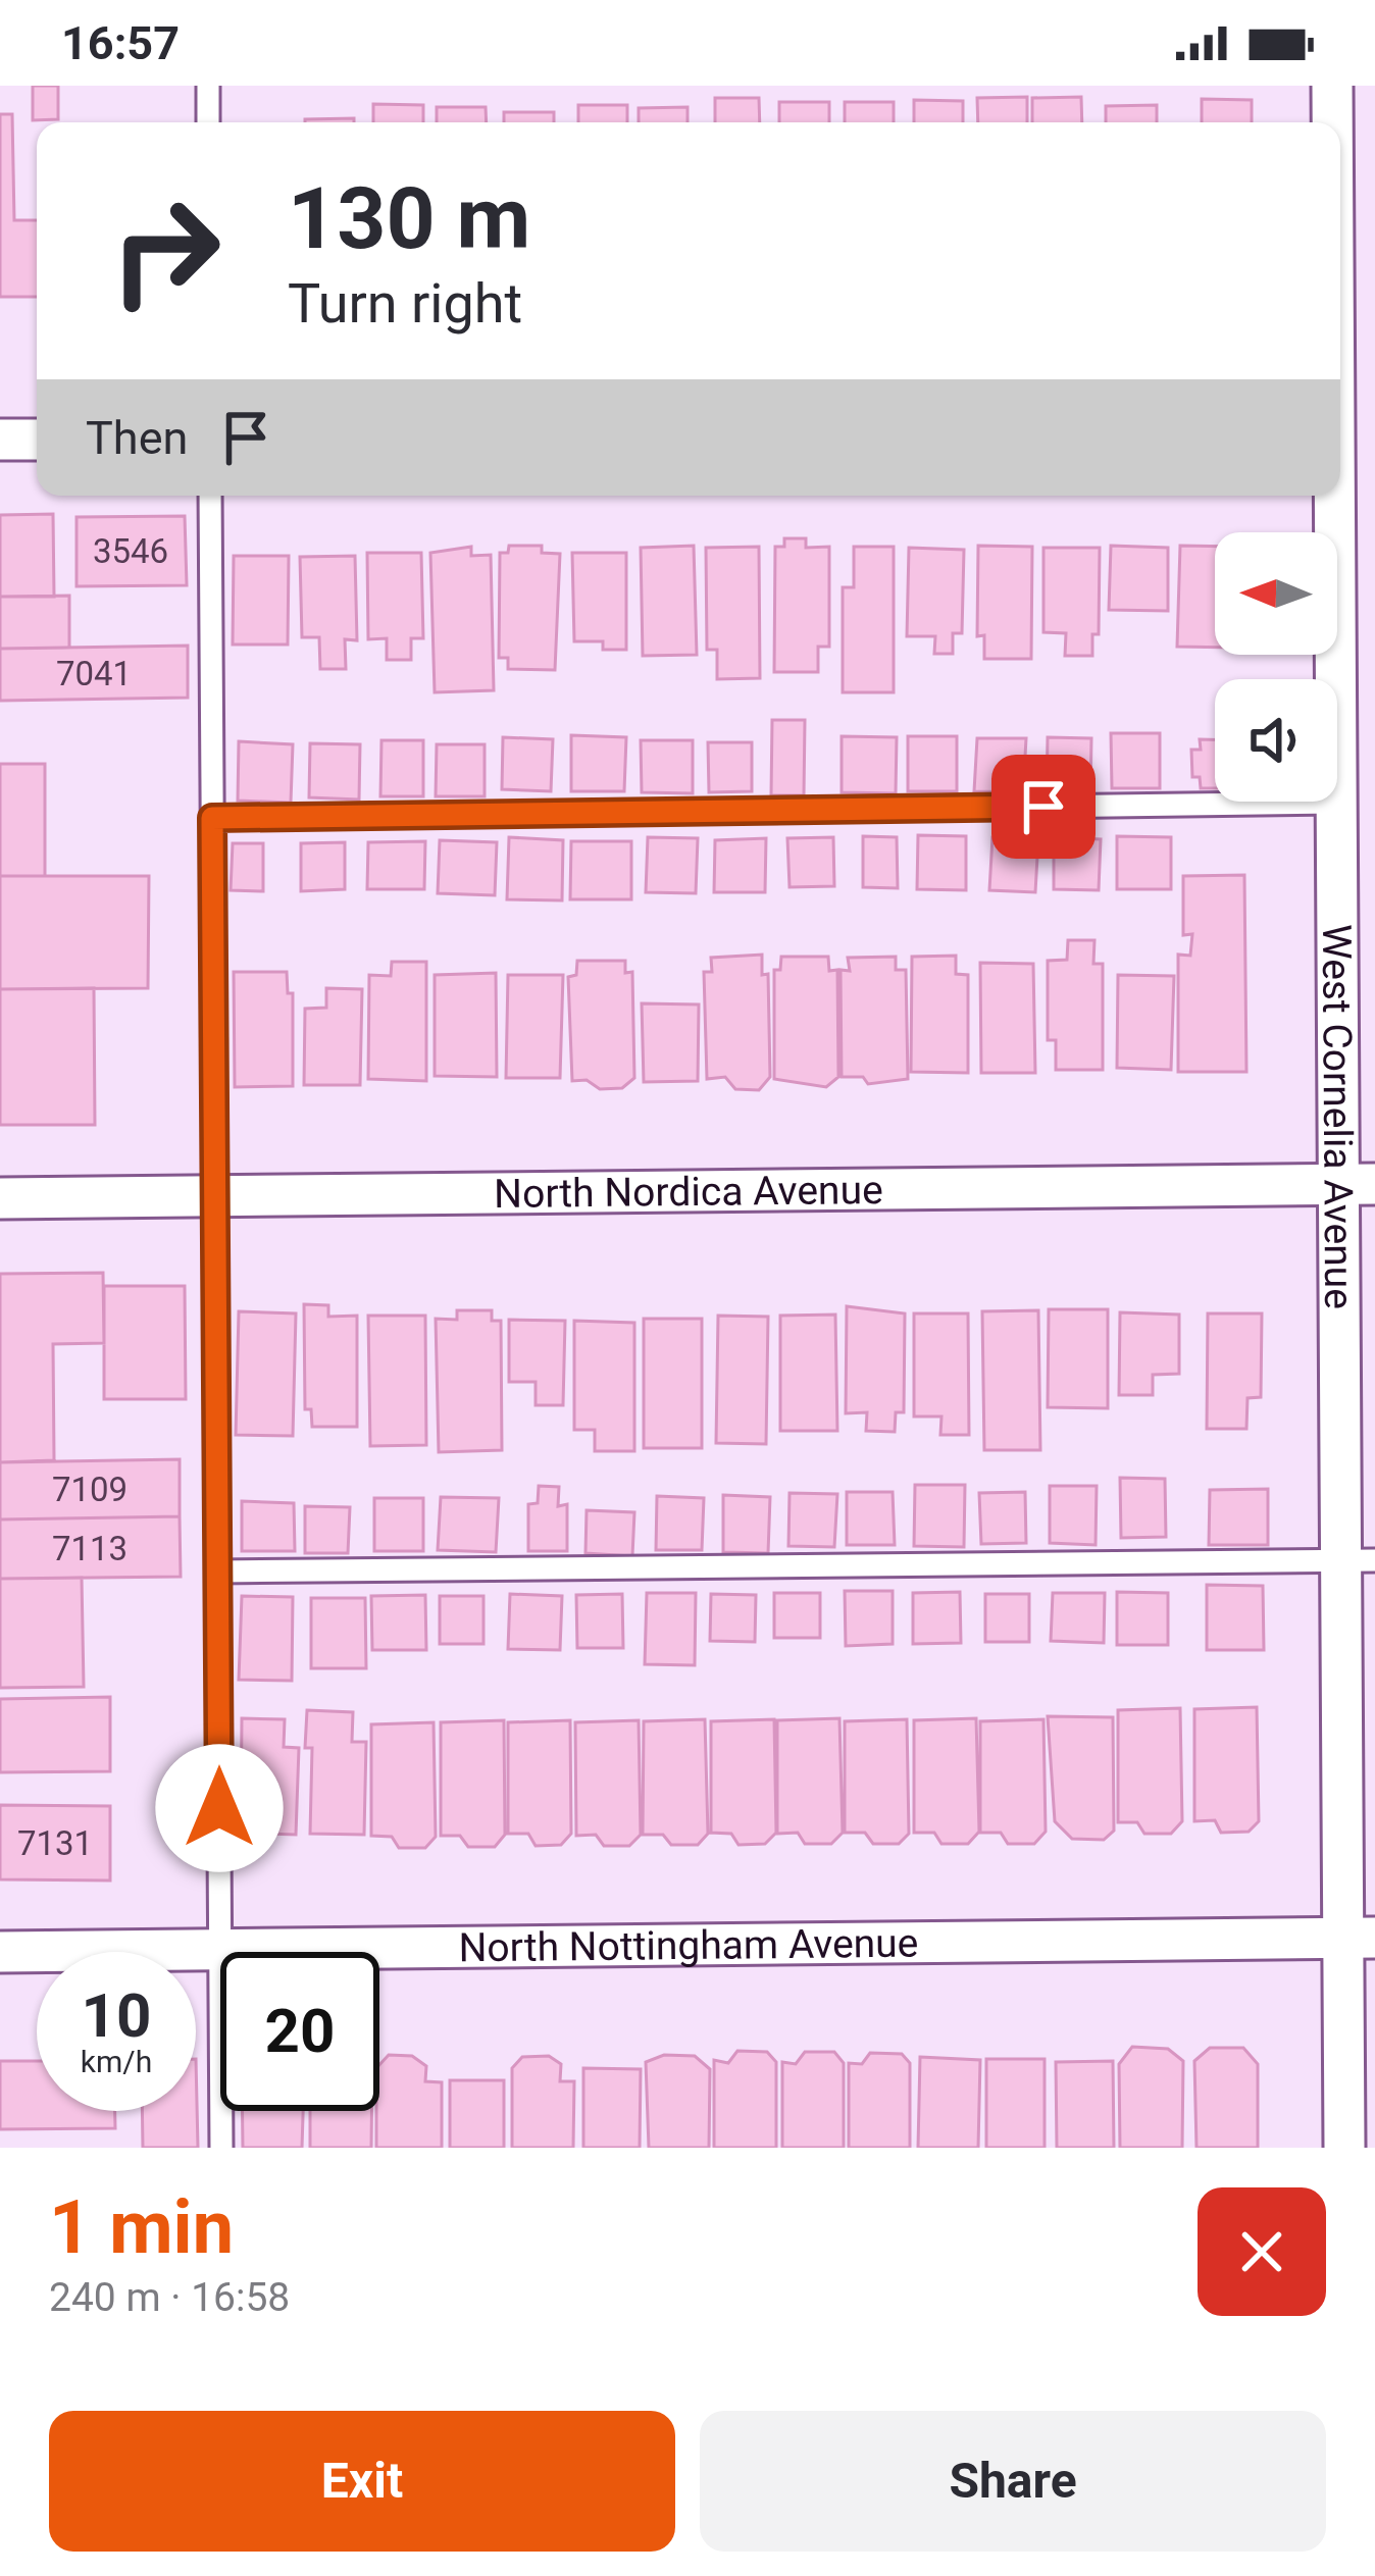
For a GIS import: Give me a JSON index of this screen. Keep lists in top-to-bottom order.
{
  "streets": {
    "street": ["West Cornelia Avenue", "North Nordica Avenue", "North Nottingham Avenue"]
  },
  "crossings": [
    ["West Cornelia Avenue", "North Nordica Avenue"],
    ["West Cornelia Avenue", "North Nottingham Avenue"]
  ],
  "house_numbers": [
    "3546",
    "7041",
    "7109",
    "7113",
    "7131"
  ],
  "north": "left",
  "page": {
    "status": "16:57",
    "turn": ["130 m", "Turn right"],
    "then": "Then",
    "speed": "10 km/h",
    "limit": "20",
    "heading": ["1 min", "240 m · 16:58"],
    "buttons": ["Exit", "Share"]
  }
}
